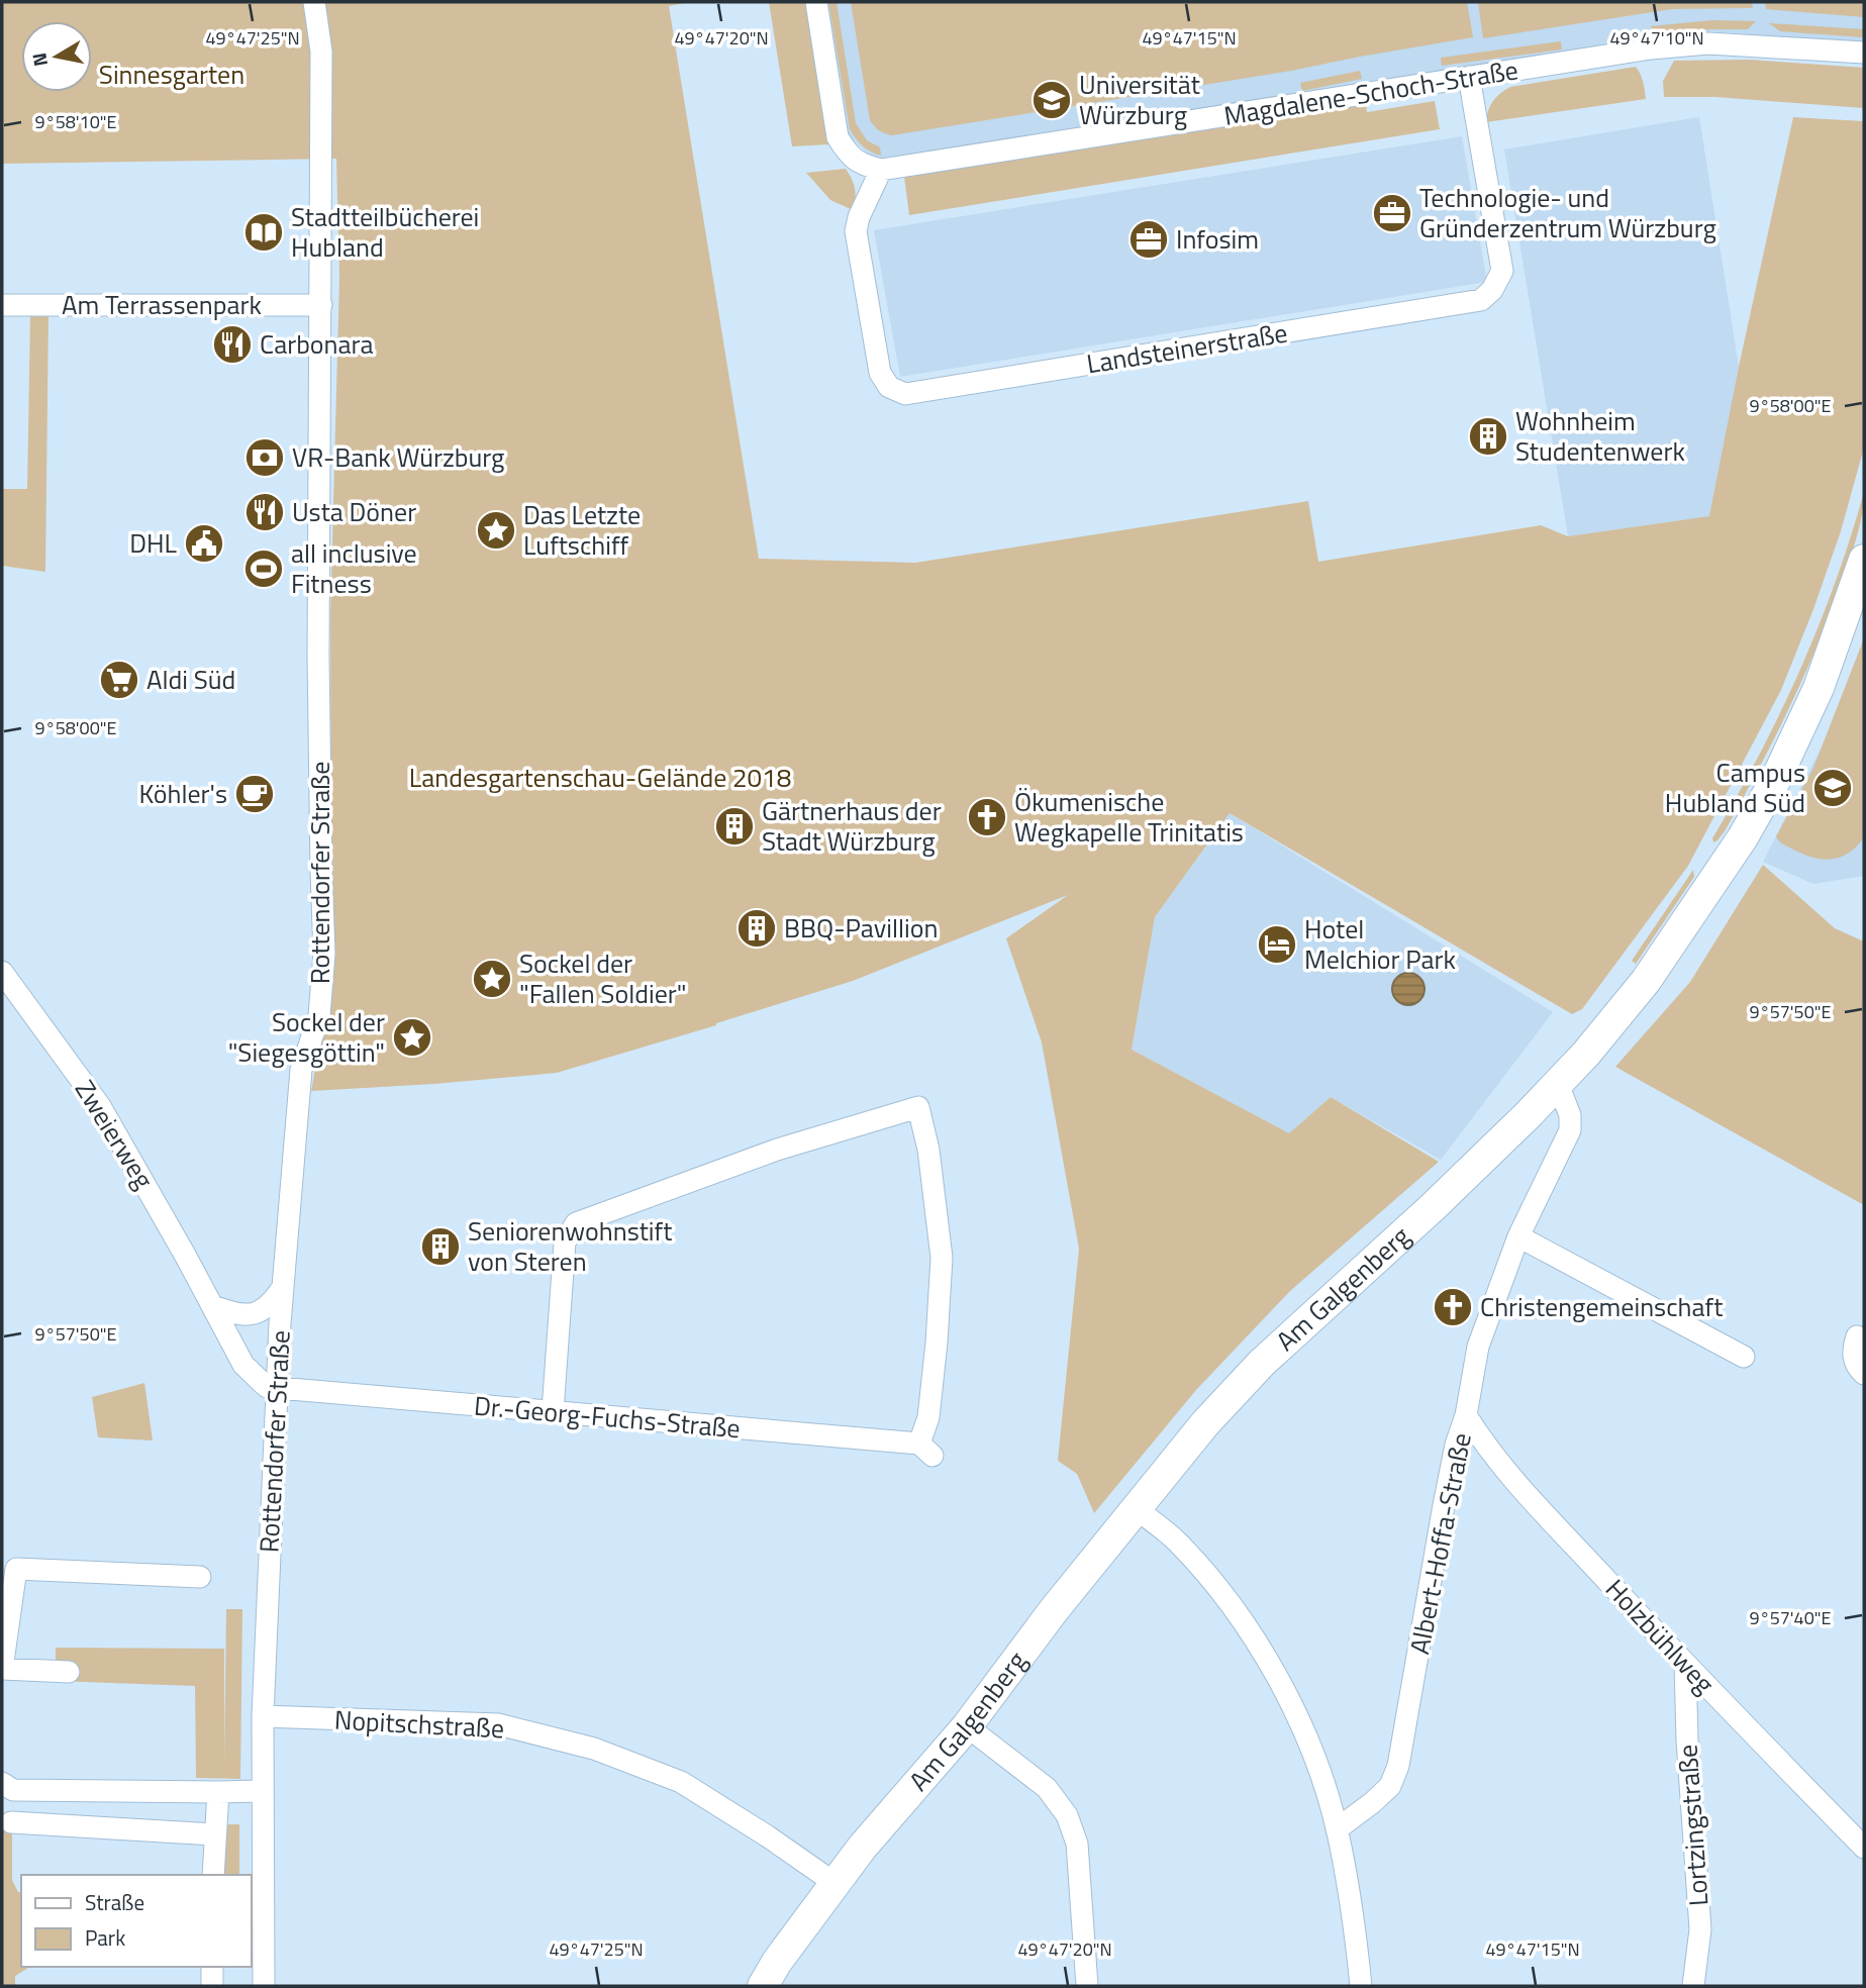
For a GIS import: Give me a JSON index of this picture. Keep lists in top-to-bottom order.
{
  "streets": {
    "street": [
      "Magdalene-Schoch-Straße",
      "Am Terrassenpark",
      "Landsteinerstraße",
      "Rottendorfer Straße",
      "Zweierweg",
      "Am Galgenberg",
      "Dr.-Georg-Fuchs-Straße",
      "Albert-Hoffa-Straße",
      "Holzbühlweg",
      "Nopitschstraße",
      "Lortzingstraße"
    ]
  },
  "crossings": [
    ["Magdalene-Schoch-Straße", "Landsteinerstraße"],
    ["Am Terrassenpark", "Rottendorfer Straße"],
    ["Rottendorfer Straße", "Zweierweg"],
    ["Rottendorfer Straße", "Dr.-Georg-Fuchs-Straße"],
    ["Rottendorfer Straße", "Nopitschstraße"],
    ["Zweierweg", "Dr.-Georg-Fuchs-Straße"],
    ["Am Galgenberg", "Albert-Hoffa-Straße"],
    ["Am Galgenberg", "Nopitschstraße"],
    ["Albert-Hoffa-Straße", "Holzbühlweg"],
    ["Holzbühlweg", "Lortzingstraße"]
  ],
  "parks": ["Sinnesgarten", "Landesgartenschau-Gelände 2018"],
  "places": {
    "school or university": ["Universität Würzburg", "Campus Hubland Süd"],
    "office": ["Technologie- und Gründerzentrum Würzburg", "Infosim"],
    "library": ["Stadtteilbücherei Hubland"],
    "restaurant": ["Carbonara", "Usta Döner"],
    "building": [
      "Wohnheim Studentenwerk",
      "Gärtnerhaus der Stadt Würzburg",
      "BBQ-Pavillion",
      "Seniorenwohnstift von Steren"
    ],
    "bank": ["VR-Bank Würzburg"],
    "place": ["Das Letzte Luftschiff", "Sockel der \"Fallen Soldier\"", "Sockel der \"Siegesgöttin\""],
    "public building": ["DHL"],
    "sports": ["all inclusive Fitness"],
    "supermarket": ["Aldi Süd"],
    "cafe": ["Köhler's"],
    "church": ["Ökumenische Wegkapelle Trinitatis", "Christengemeinschaft"],
    "hotel": ["Hotel Melchior Park"]
  },
  "legend": ["Straße", "Park"],
  "north": "left",
  "coordinates": [
    "49°47'25\"N",
    "49°47'20\"N",
    "49°47'15\"N",
    "49°47'10\"N",
    "9°58'10\"E",
    "9°58'00\"E",
    "9°57'50\"E",
    "9°57'40\"E"
  ]
}
